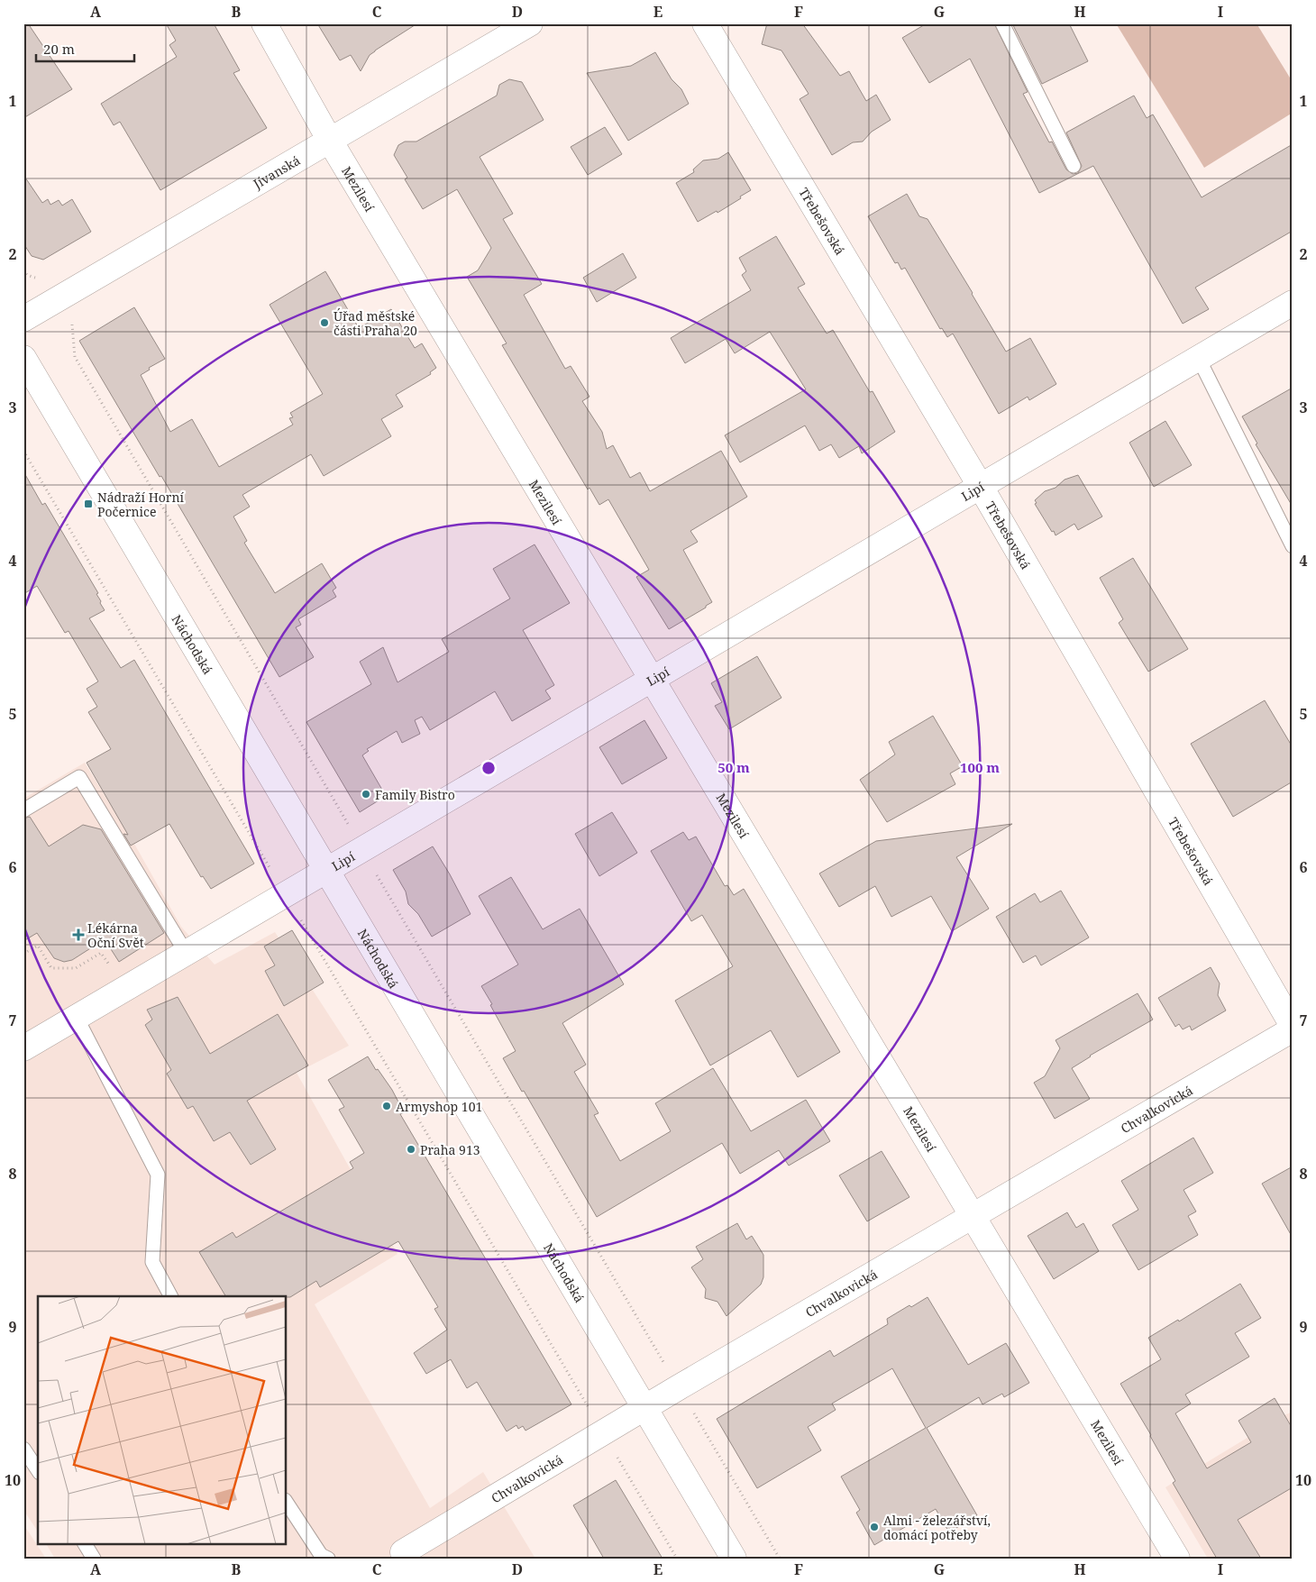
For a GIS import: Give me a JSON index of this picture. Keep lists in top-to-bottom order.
{
  "streets": {
    "street": [
      "Jívanská",
      "Mezilesí",
      "Třebešovská",
      "Lipí",
      "Náchodská",
      "Chvalkovická"
    ]
  },
  "crossings": [
    ["Jívanská", "Mezilesí"],
    ["Mezilesí", "Lipí"],
    ["Mezilesí", "Chvalkovická"],
    ["Třebešovská", "Lipí"],
    ["Lipí", "Náchodská"],
    ["Náchodská", "Chvalkovická"]
  ],
  "places": {
    "other": [
      "Úřad městské části Praha 20",
      "Family Bistro",
      "Armyshop 101",
      "Praha 913",
      "Almi - železářství, domácí potřeby"
    ],
    "transit": ["Nádraží Horní Počernice"],
    "health": ["Lékárna Oční Svět"]
  },
  "scale_bar": "20 m",
  "grid": {
    "columns": [
      "A",
      "B",
      "C",
      "D",
      "E",
      "F",
      "G",
      "H",
      "I"
    ],
    "rows": [
      "1",
      "2",
      "3",
      "4",
      "5",
      "6",
      "7",
      "8",
      "9",
      "10"
    ]
  },
  "rings": ["50 m", "100 m"]
}
